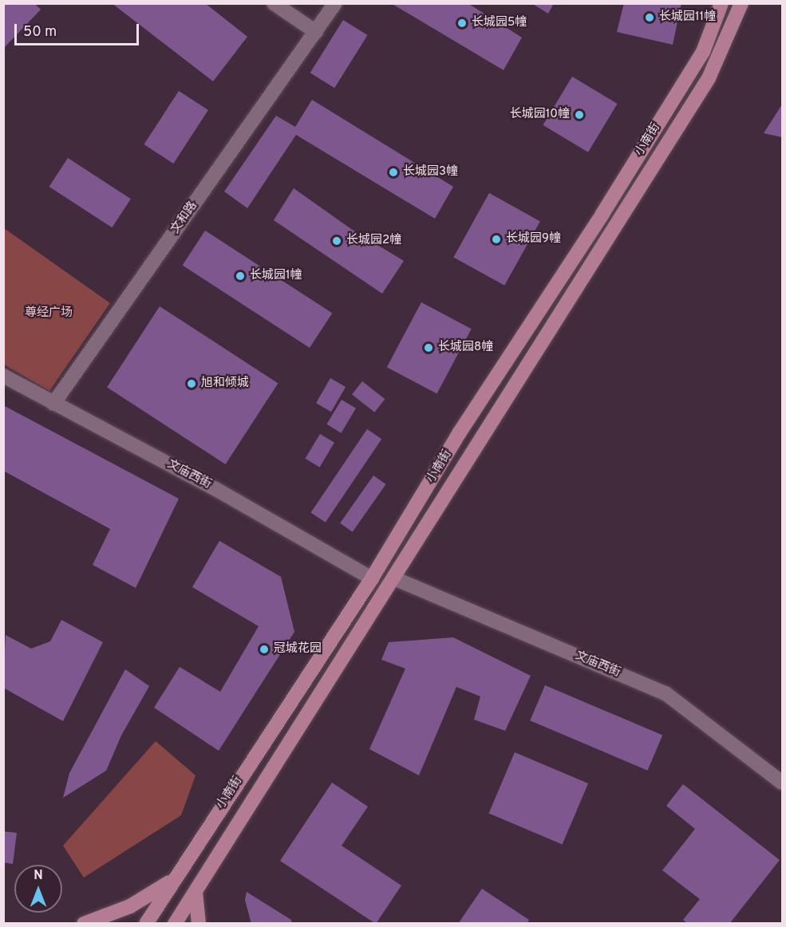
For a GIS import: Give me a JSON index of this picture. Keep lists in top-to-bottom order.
{
  "streets": {
    "main road": ["小南街"],
    "street": ["文和路", "文庙西街"]
  },
  "crossings": [
    ["小南街", "文庙西街"],
    ["文和路", "文庙西街"]
  ],
  "parks": ["尊经广场"],
  "places": [
    "长城园11幢",
    "长城园5幢",
    "长城园10幢",
    "长城园3幢",
    "长城园9幢",
    "长城园2幢",
    "长城园1幢",
    "长城园8幢",
    "旭和倾城",
    "冠城花园"
  ],
  "scale_bar": "50 m",
  "north": "top"
}
